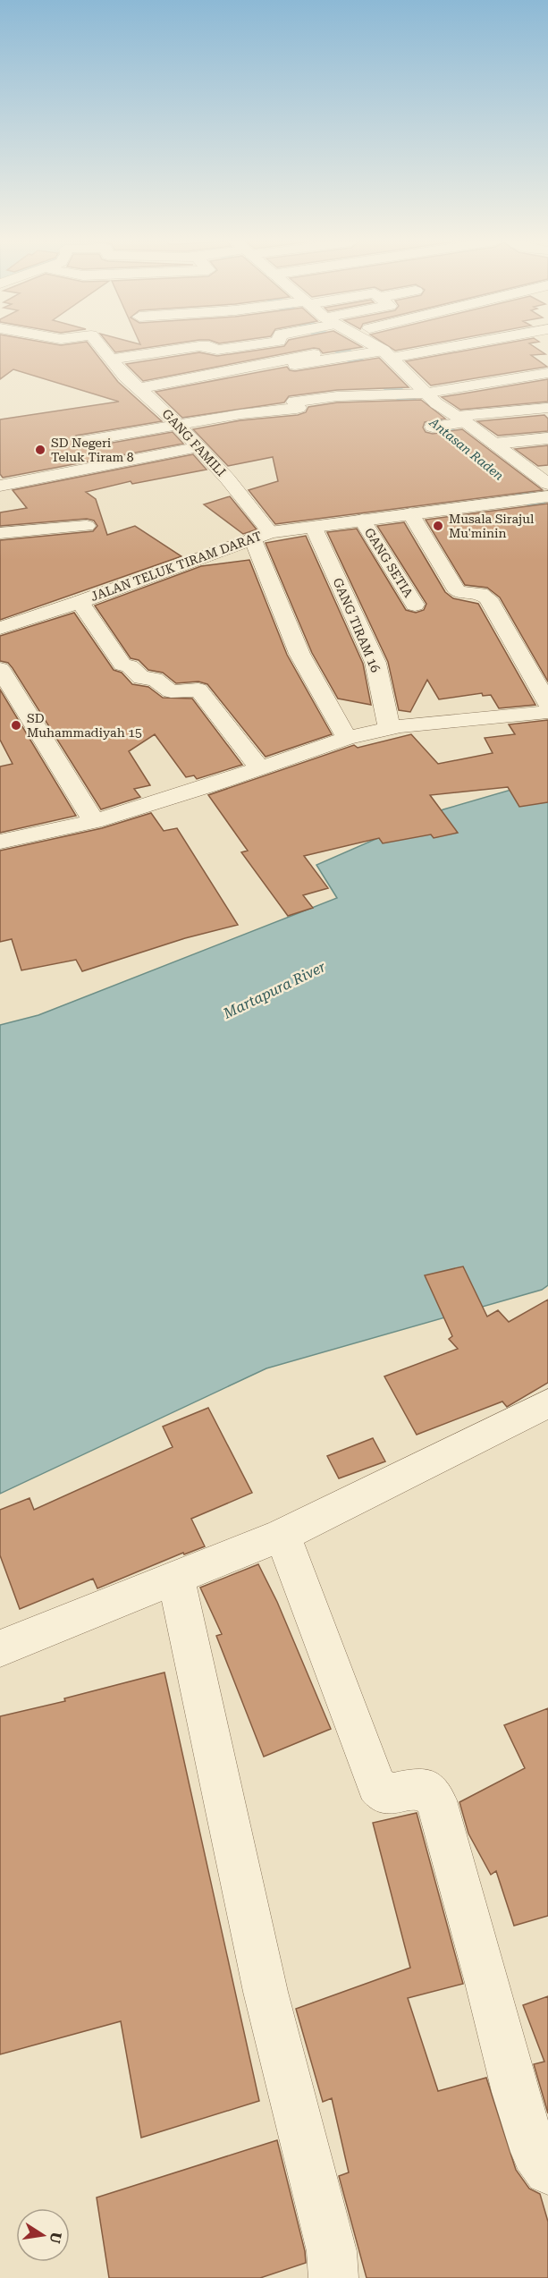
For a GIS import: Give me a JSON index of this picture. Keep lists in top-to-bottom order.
{
  "streets": {
    "street": [
      "GANG FAMILI",
      "GANG SETIA",
      "JALAN TELUK TIRAM DARAT",
      "GANG TIRAM 16"
    ]
  },
  "crossings": [
    ["GANG FAMILI", "JALAN TELUK TIRAM DARAT"],
    ["GANG SETIA", "JALAN TELUK TIRAM DARAT"],
    ["JALAN TELUK TIRAM DARAT", "GANG TIRAM 16"]
  ],
  "water": ["Antasan Raden", "Martapura River"],
  "places": ["SD Negeri Teluk Tiram 8", "Musala Sirajul Mu'minin", "SD Muhammadiyah 15"],
  "north": "right"
}
